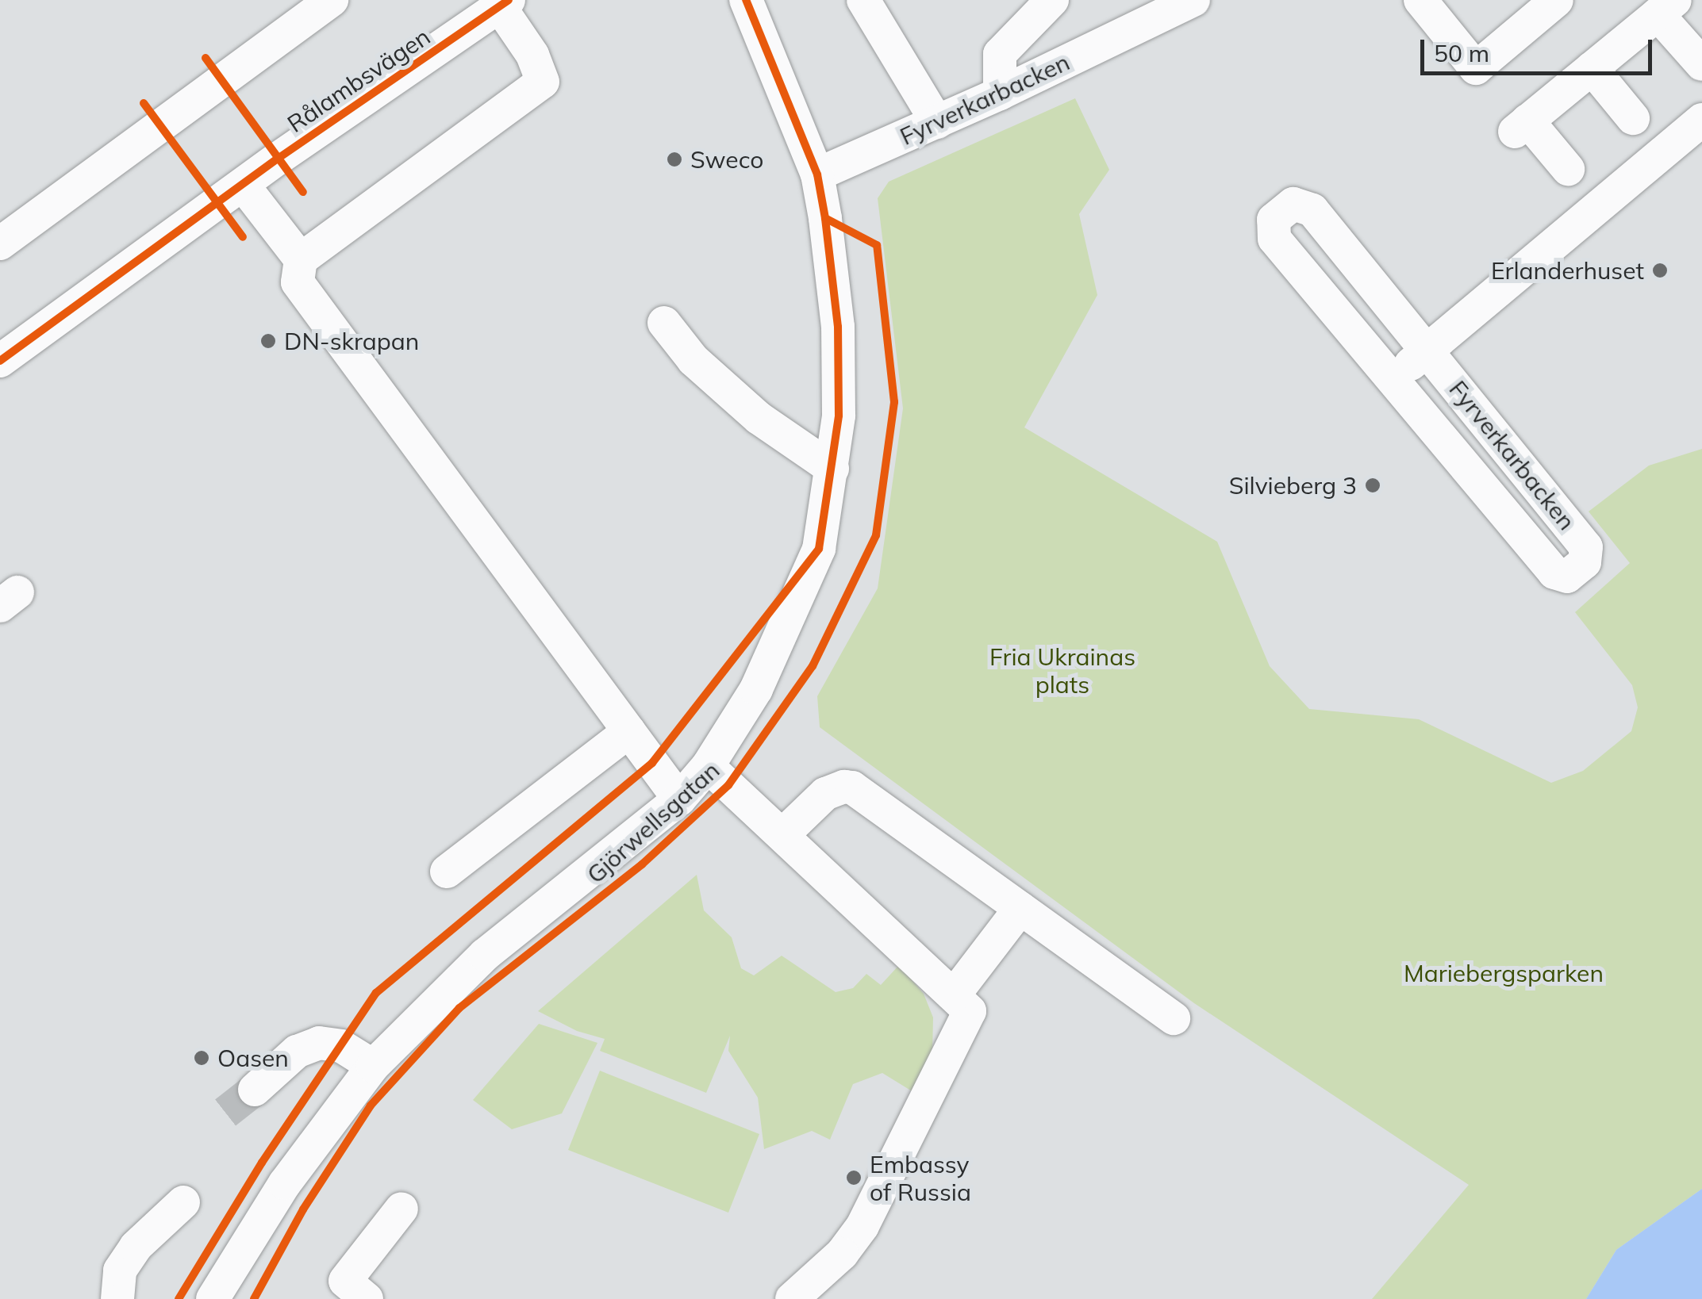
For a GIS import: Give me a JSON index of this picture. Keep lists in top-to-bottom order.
{
  "streets": {
    "street": ["Rålambsvägen", "Fyrverkarbacken", "Gjörwellsgatan"]
  },
  "crossings": [
    ["Fyrverkarbacken", "Gjörwellsgatan"]
  ],
  "parks": ["Fria Ukrainas plats", "Mariebergsparken"],
  "places": [
    "Sweco",
    "Erlanderhuset",
    "DN-skrapan",
    "Silvieberg 3",
    "Oasen",
    "Embassy of Russia"
  ],
  "scale_bar": "50 m"
}
